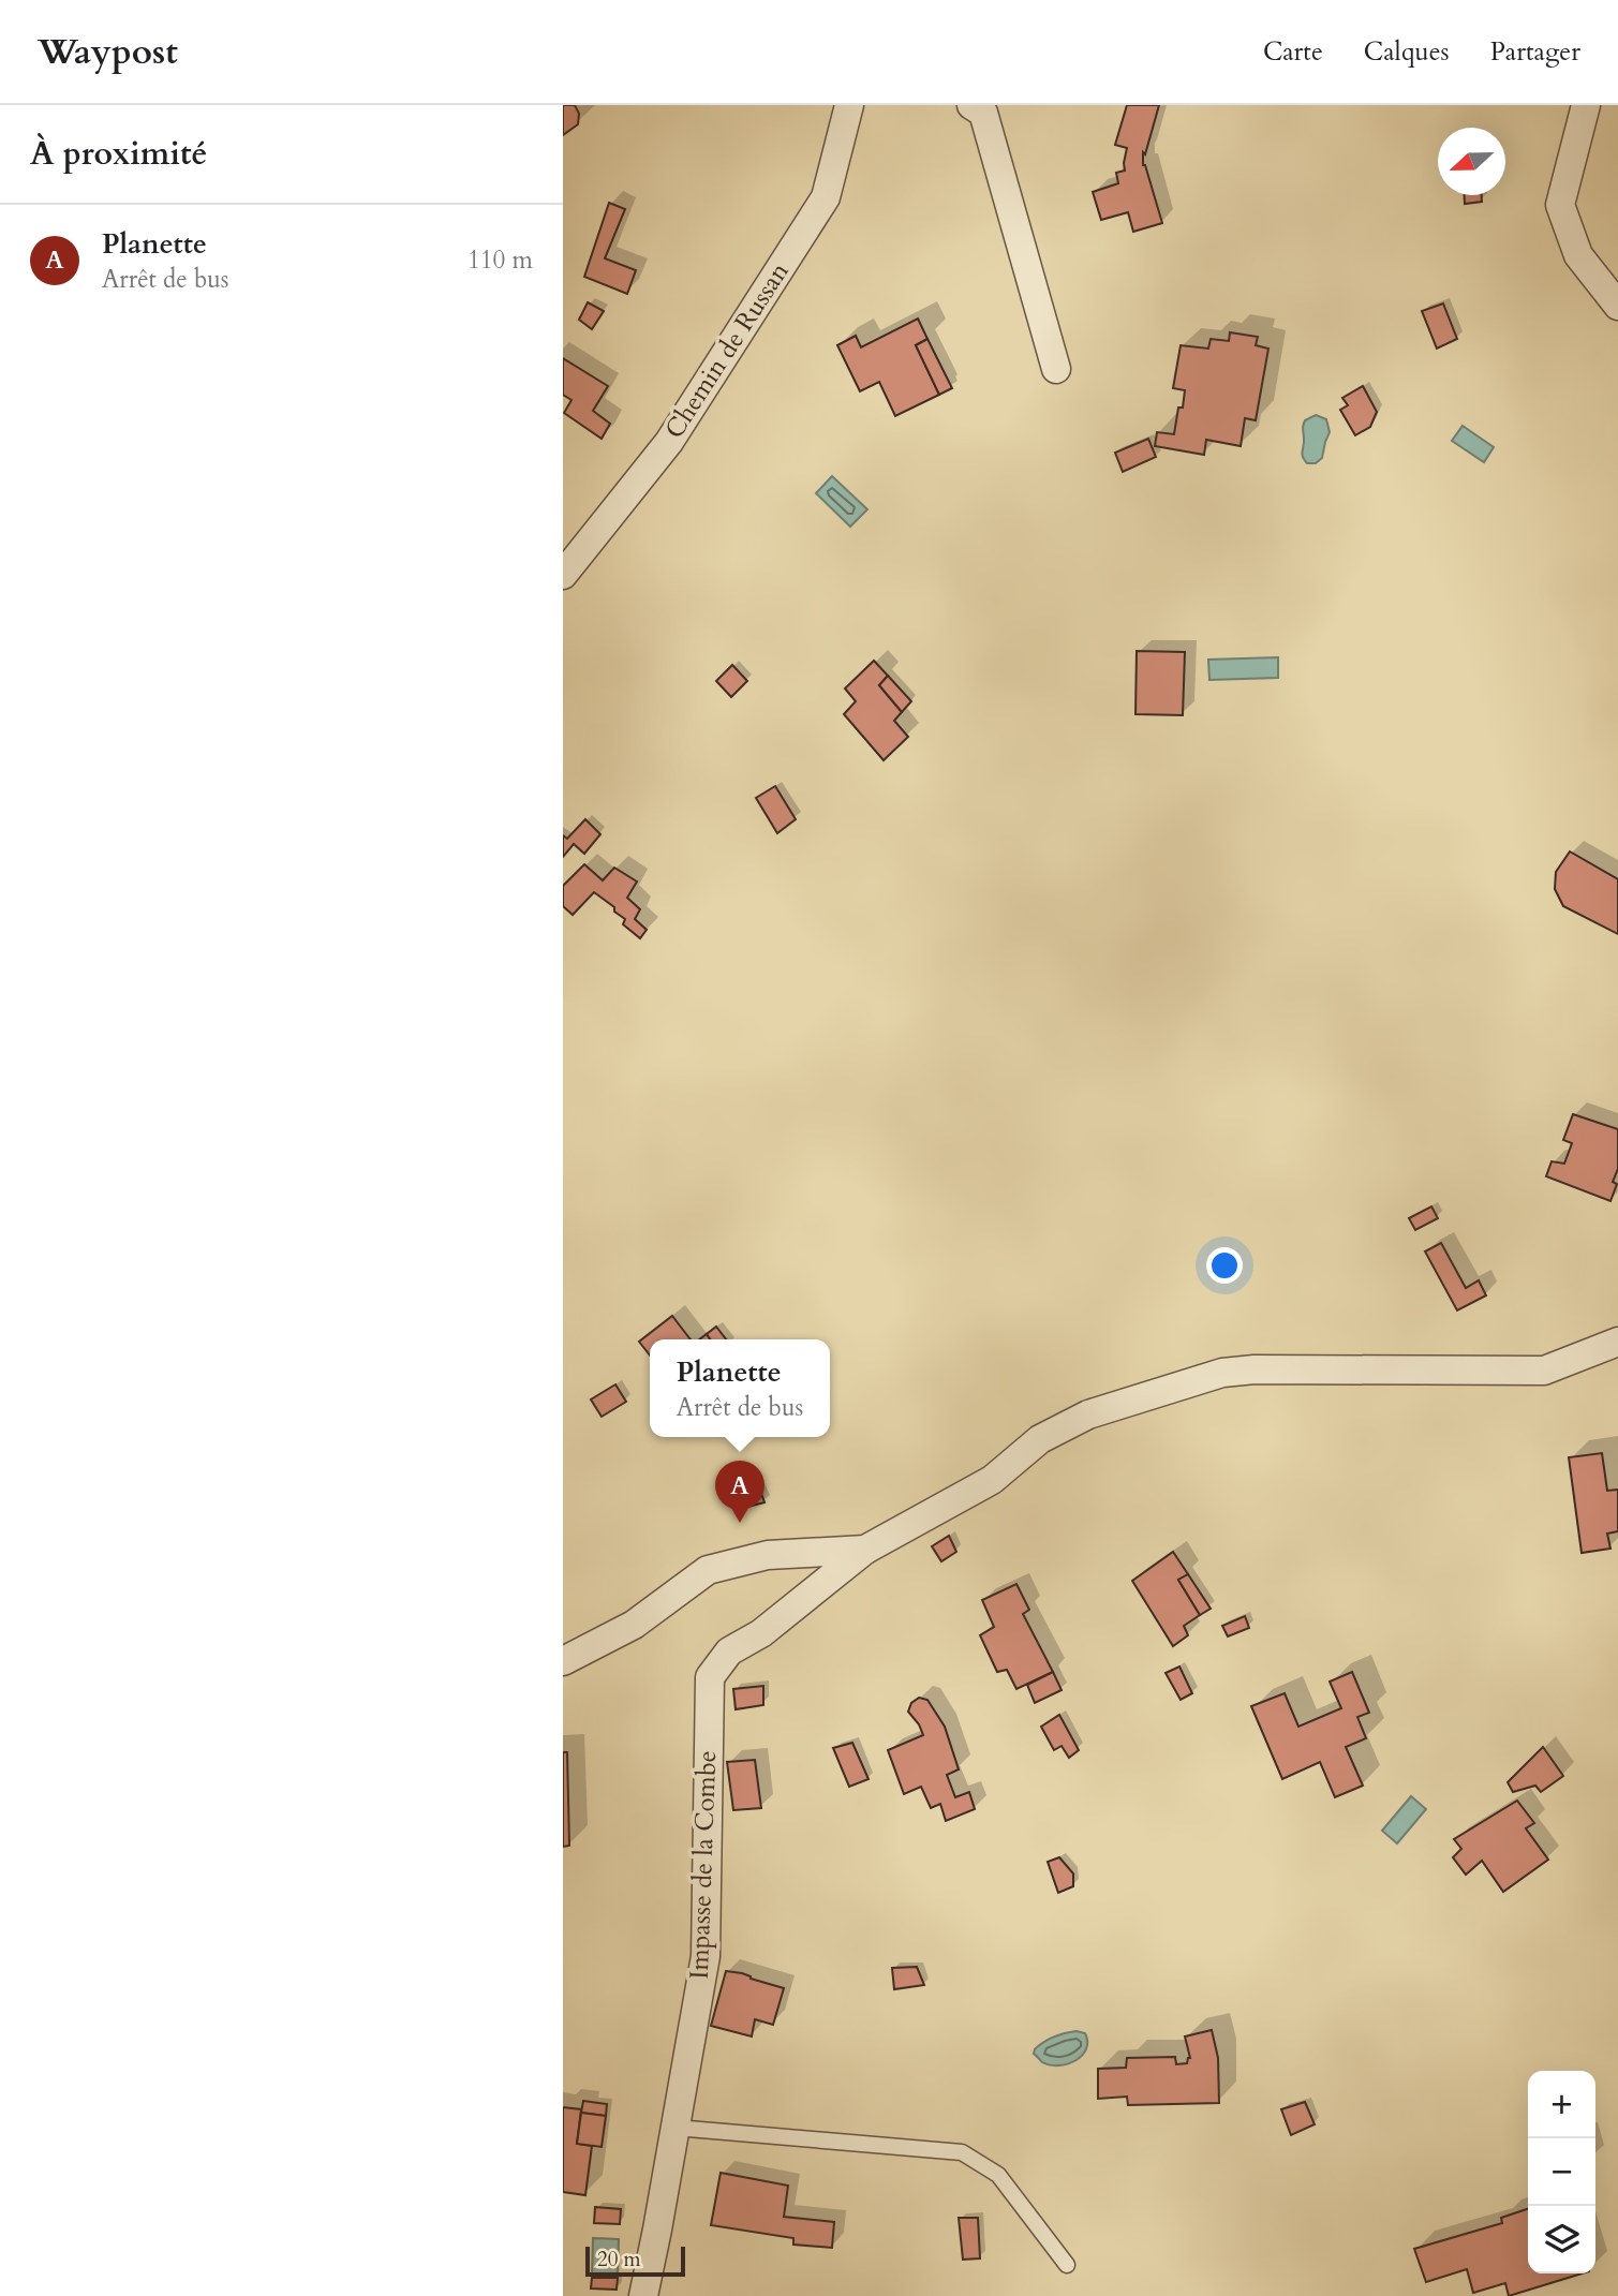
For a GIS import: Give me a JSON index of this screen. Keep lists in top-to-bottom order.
{
  "streets": {
    "street": ["Chemin de Russan", "Impasse de la Combe"]
  },
  "scale_bar": "20 m",
  "north": "left",
  "page": {
    "header": "Waypost",
    "nav": ["Carte", "Calques", "Partager"],
    "heading": "À proximité",
    "list": [
      {
        "mark": "A",
        "name": "Planette",
        "note": "Arrêt de bus",
        "value": "110 m"
      }
    ],
    "popup": ["Planette", "Arrêt de bus"],
    "pins": "A",
    "map_buttons": ["+", "−"],
    "scale": "20 m"
  }
}
